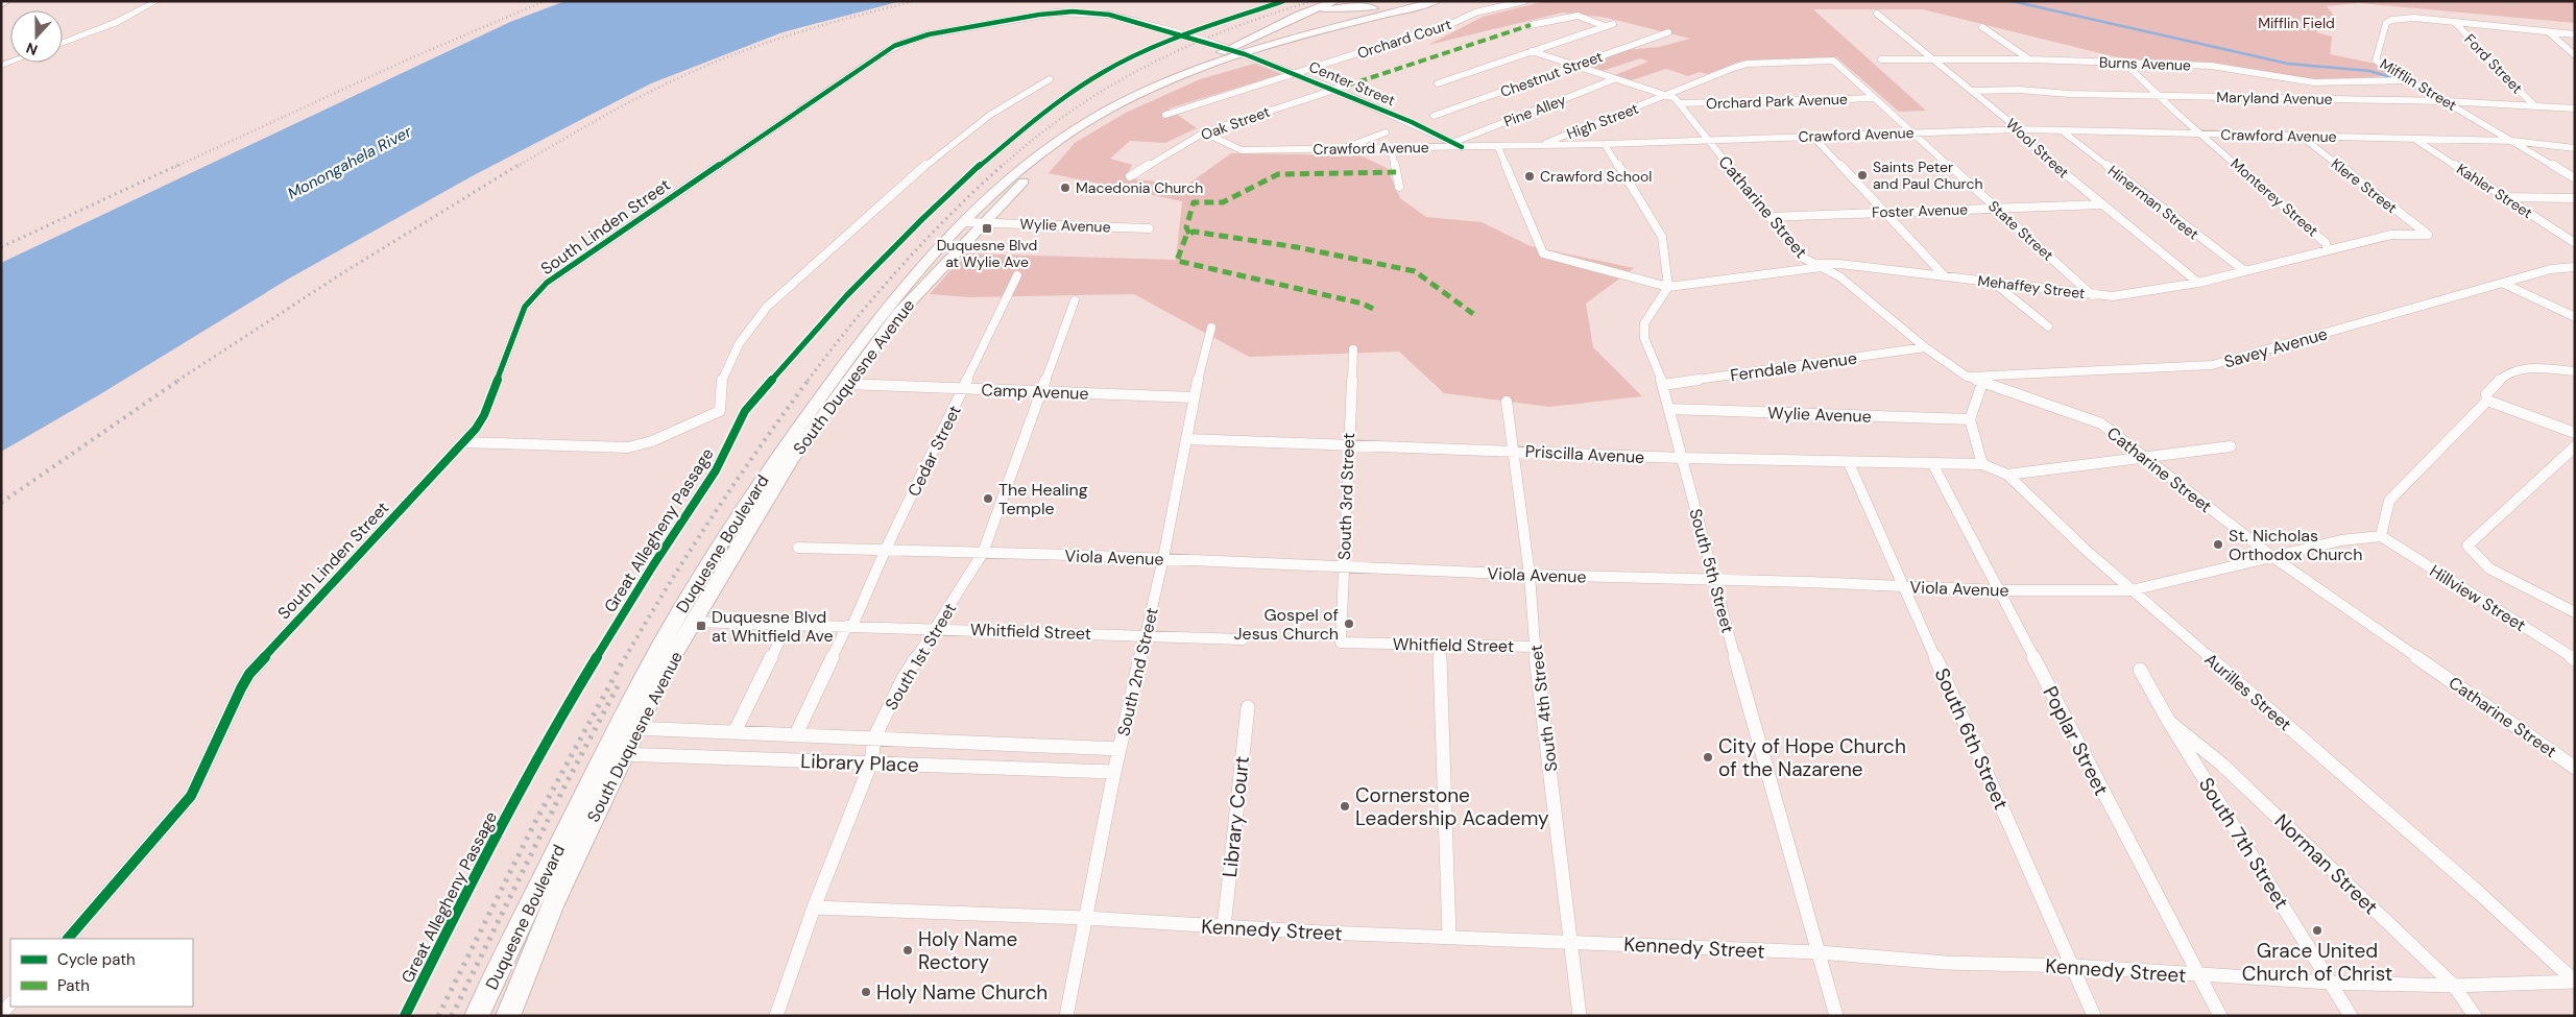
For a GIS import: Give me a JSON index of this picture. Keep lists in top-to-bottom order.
{
  "streets": {
    "main road": ["South Duquesne Avenue", "Duquesne Boulevard"],
    "street": [
      "Orchard Court",
      "Burns Avenue",
      "Ford Street",
      "Chestnut Street",
      "Center Street",
      "Mifflin Street",
      "Maryland Avenue",
      "Orchard Park Avenue",
      "Pine Alley",
      "High Street",
      "Oak Street",
      "Crawford Avenue",
      "Wool Street",
      "Klere Street",
      "Kahler Street",
      "Monterey Street",
      "Hinerman Street",
      "Catharine Street",
      "Foster Avenue",
      "Wylie Avenue",
      "South Linden Street",
      "State Street",
      "Mehaffey Street",
      "Savey Avenue",
      "Ferndale Avenue",
      "Camp Avenue",
      "Cedar Street",
      "Priscilla Avenue",
      "South 3rd Street",
      "Viola Avenue",
      "South 5th Street",
      "Hillview Street",
      "Whitfield Street",
      "South 1st Street",
      "South 2nd Street",
      "Aurilles Street",
      "South 4th Street",
      "South 6th Street",
      "Poplar Street",
      "Library Place",
      "Library Court",
      "South 7th Street",
      "Norman Street",
      "Kennedy Street"
    ],
    "cycle path": ["Great Allegheny Passage"]
  },
  "crossings": [
    ["Orchard Court", "Center Street"],
    ["Burns Avenue", "Mifflin Street"],
    ["Burns Avenue", "Wool Street"],
    ["Burns Avenue", "Monterey Street"],
    ["Ford Street", "Mifflin Street"],
    ["Ford Street", "Maryland Avenue"],
    ["Chestnut Street", "Catharine Street"],
    ["Center Street", "Pine Alley"],
    ["Center Street", "Oak Street"],
    ["Center Street", "Crawford Avenue"],
    ["Center Street", "South Linden Street"],
    ["Center Street", "South Duquesne Avenue"],
    ["Mifflin Street", "Maryland Avenue"],
    ["Mifflin Street", "Crawford Avenue"],
    ["Maryland Avenue", "Wool Street"],
    ["Maryland Avenue", "Monterey Street"],
    ["Orchard Park Avenue", "Catharine Street"],
    ["Orchard Park Avenue", "State Street"],
    ["Pine Alley", "Catharine Street"],
    ["High Street", "Crawford Avenue"],
    ["High Street", "Catharine Street"],
    ["High Street", "State Street"],
    ["Oak Street", "Crawford Avenue"],
    ["Crawford Avenue", "Wool Street"],
    ["Crawford Avenue", "Klere Street"],
    ["Crawford Avenue", "Kahler Street"],
    ["Crawford Avenue", "Monterey Street"],
    ["Crawford Avenue", "Hinerman Street"],
    ["Crawford Avenue", "Catharine Street"],
    ["Crawford Avenue", "State Street"],
    ["Wool Street", "Foster Avenue"],
    ["Wool Street", "Mehaffey Street"],
    ["Klere Street", "Mehaffey Street"],
    ["Monterey Street", "Mehaffey Street"],
    ["Hinerman Street", "Mehaffey Street"],
    ["Catharine Street", "Foster Avenue"],
    ["Catharine Street", "Mehaffey Street"],
    ["Catharine Street", "Savey Avenue"],
    ["Catharine Street", "Ferndale Avenue"],
    ["Catharine Street", "Viola Avenue"],
    ["Foster Avenue", "State Street"],
    ["Wylie Avenue", "South Duquesne Avenue"],
    ["Wylie Avenue", "Duquesne Boulevard"],
    ["Wylie Avenue", "South 5th Street"],
    ["State Street", "Mehaffey Street"],
    ["Mehaffey Street", "South 5th Street"],
    ["Ferndale Avenue", "South 5th Street"],
    ["South Duquesne Avenue", "Camp Avenue"],
    ["South Duquesne Avenue", "Duquesne Boulevard"],
    ["South Duquesne Avenue", "Whitfield Street"],
    ["South Duquesne Avenue", "Library Place"],
    ["Camp Avenue", "Cedar Street"],
    ["Camp Avenue", "South 1st Street"],
    ["Camp Avenue", "South 2nd Street"],
    ["Cedar Street", "Viola Avenue"],
    ["Cedar Street", "Whitfield Street"],
    ["Cedar Street", "Library Place"],
    ["Priscilla Avenue", "South 3rd Street"],
    ["Priscilla Avenue", "South 5th Street"],
    ["Priscilla Avenue", "South 2nd Street"],
    ["Priscilla Avenue", "Aurilles Street"],
    ["Priscilla Avenue", "South 4th Street"],
    ["Priscilla Avenue", "South 6th Street"],
    ["Priscilla Avenue", "Poplar Street"],
    ["South 3rd Street", "Viola Avenue"],
    ["South 3rd Street", "Whitfield Street"],
    ["Duquesne Boulevard", "Library Place"],
    ["Viola Avenue", "South 5th Street"],
    ["Viola Avenue", "Hillview Street"],
    ["Viola Avenue", "South 1st Street"],
    ["Viola Avenue", "South 2nd Street"],
    ["Viola Avenue", "Aurilles Street"],
    ["Viola Avenue", "South 4th Street"],
    ["Viola Avenue", "South 6th Street"],
    ["Viola Avenue", "Poplar Street"],
    ["South 5th Street", "Kennedy Street"],
    ["Whitfield Street", "South 1st Street"],
    ["Whitfield Street", "South 2nd Street"],
    ["Whitfield Street", "South 4th Street"],
    ["South 1st Street", "Library Place"],
    ["South 1st Street", "Kennedy Street"],
    ["South 2nd Street", "Library Place"],
    ["South 2nd Street", "Kennedy Street"],
    ["Aurilles Street", "Kennedy Street"],
    ["South 4th Street", "Kennedy Street"],
    ["South 6th Street", "Kennedy Street"],
    ["Poplar Street", "Kennedy Street"],
    ["Library Court", "Kennedy Street"],
    ["South 7th Street", "Norman Street"],
    ["South 7th Street", "Kennedy Street"],
    ["Norman Street", "Kennedy Street"]
  ],
  "water": ["Monongahela River"],
  "parks": ["Mifflin Field"],
  "places": {
    "other": [
      "Saints Peter and Paul Church",
      "Crawford School",
      "Macedonia Church",
      "The Healing Temple",
      "St. Nicholas Orthodox Church",
      "Gospel of Jesus Church",
      "City of Hope Church of the Nazarene",
      "Cornerstone Leadership Academy",
      "Grace United Church of Christ",
      "Holy Name Rectory",
      "Holy Name Church"
    ],
    "transit": ["Duquesne Blvd at Wylie Ave", "Duquesne Blvd at Whitfield Ave"]
  },
  "legend": ["Cycle path", "Path"],
  "north": "bottom"
}
